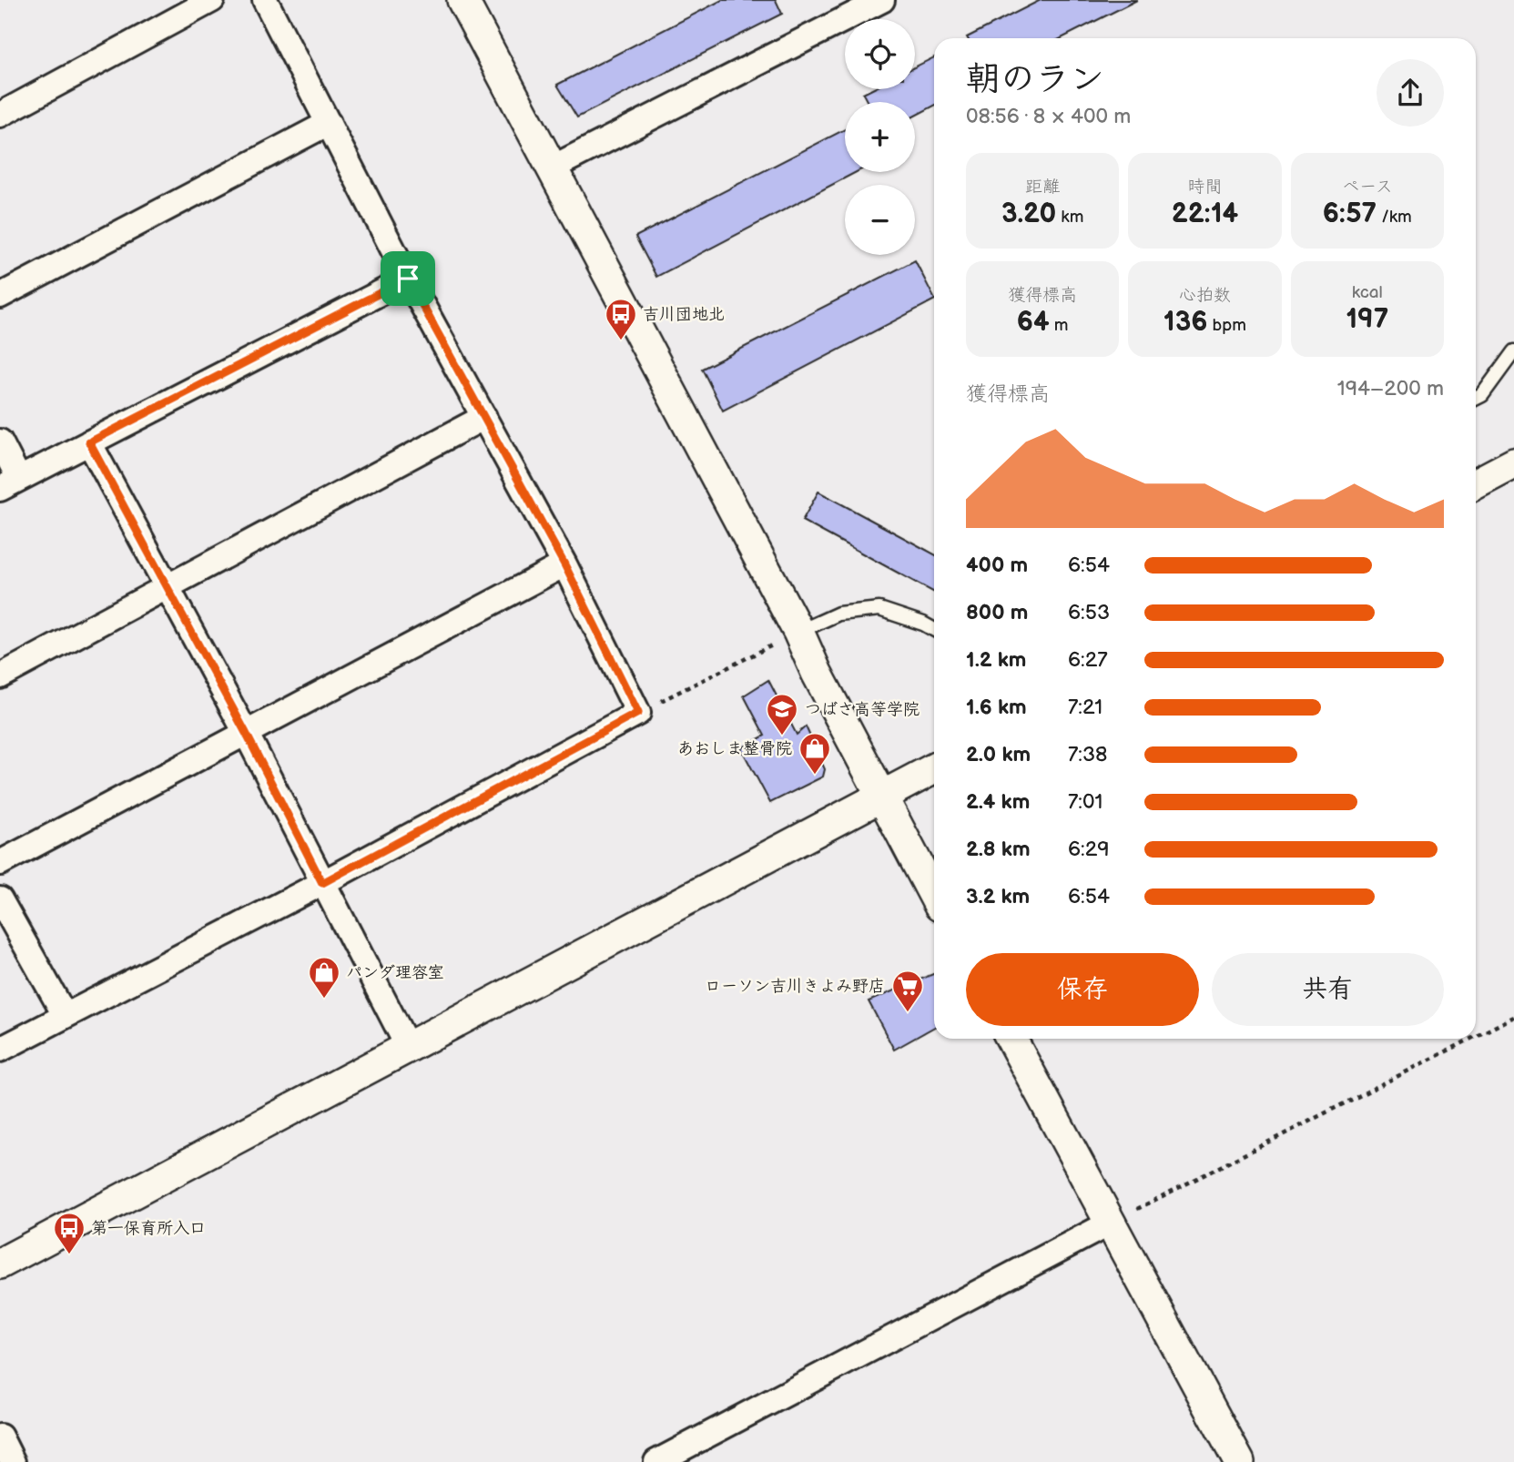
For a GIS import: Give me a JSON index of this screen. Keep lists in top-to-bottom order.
{
  "places": {
    "bus stop": ["吉川団地北", "第一保育所入口"],
    "school or university": ["つばさ高等学院"],
    "shop": ["あおしま整骨院", "パンダ理容室"],
    "supermarket": ["ローソン吉川きよみ野店"]
  },
  "page": {
    "map_buttons": ["+", "−"],
    "heading": ["朝のラン", "08:56 · 8 × 400 m"],
    "stats": [
      ["距離", "3.20 km"],
      ["時間", "22:14"],
      ["ペース", "6:57 /km"],
      ["獲得標高", "64 m"],
      ["心拍数", "136 bpm"],
      ["kcal", "197"]
    ],
    "chart": ["獲得標高", "194–200 m"],
    "list": [
      {
        "name": "400 m",
        "note": "6:54"
      },
      {
        "name": "800 m",
        "note": "6:53"
      },
      {
        "name": "1.2 km",
        "note": "6:27"
      },
      {
        "name": "1.6 km",
        "note": "7:21"
      },
      {
        "name": "2.0 km",
        "note": "7:38"
      },
      {
        "name": "2.4 km",
        "note": "7:01"
      },
      {
        "name": "2.8 km",
        "note": "6:29"
      },
      {
        "name": "3.2 km",
        "note": "6:54"
      }
    ],
    "buttons": ["保存", "共有"]
  }
}
